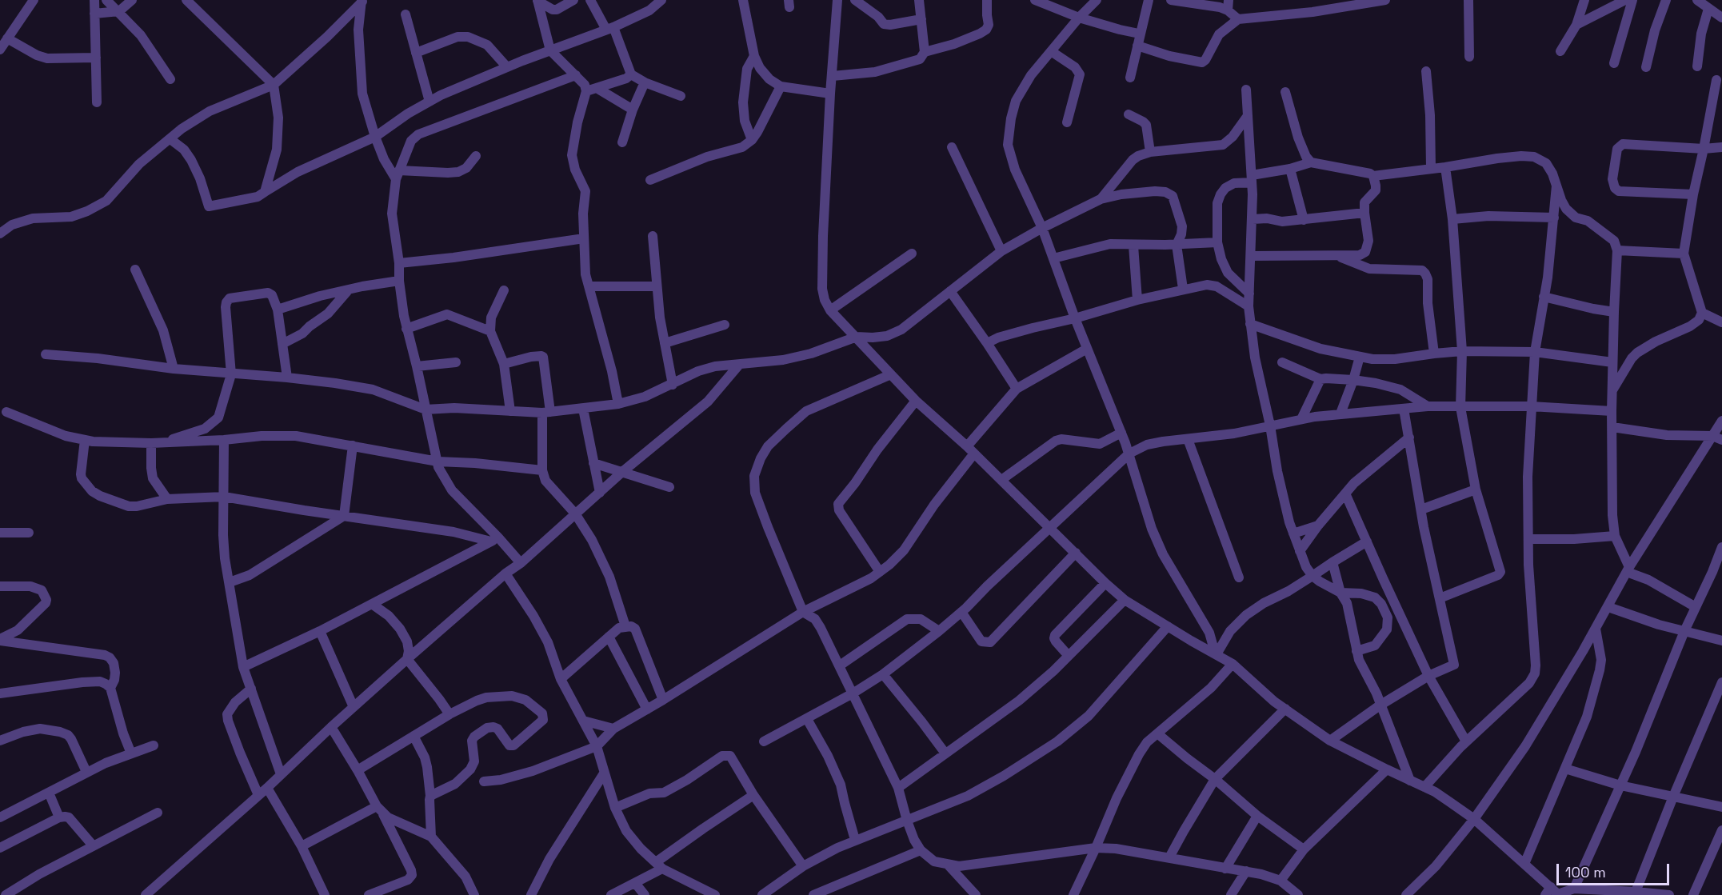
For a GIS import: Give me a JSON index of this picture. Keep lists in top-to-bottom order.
{
  "scale_bar": "100 m"
}
